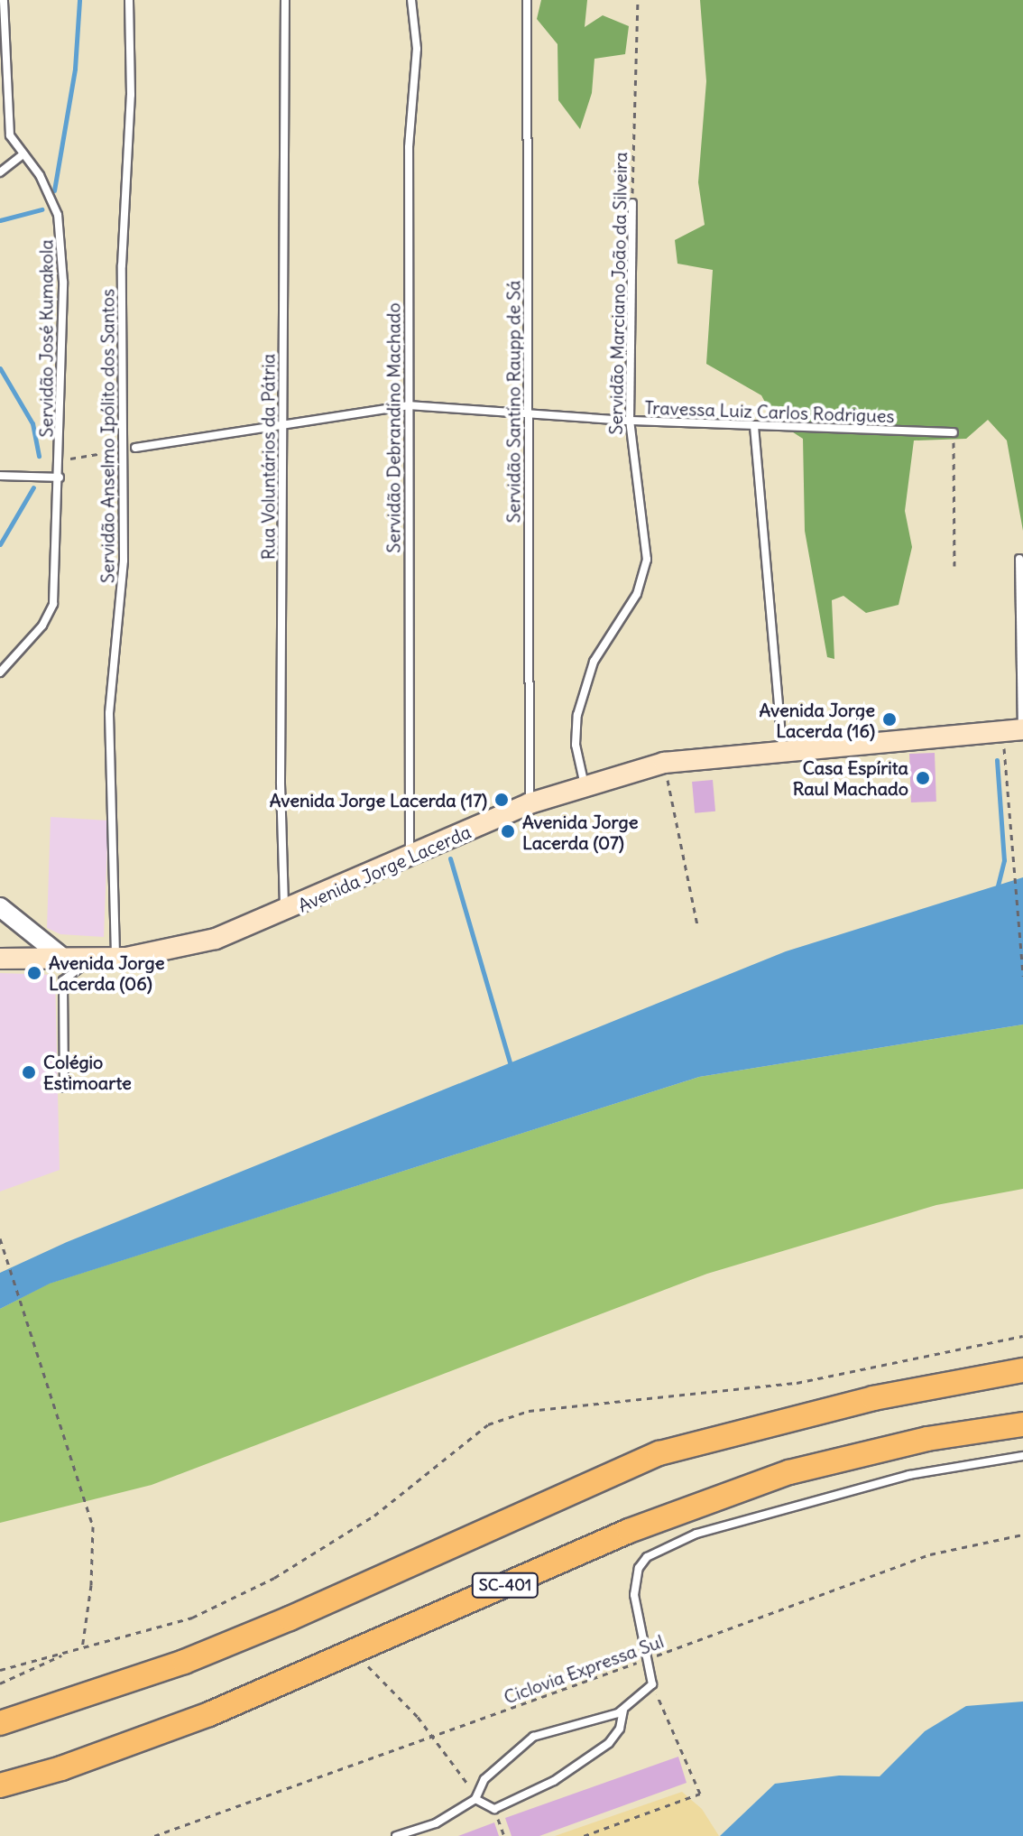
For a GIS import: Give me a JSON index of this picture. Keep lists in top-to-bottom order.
{
  "streets": {
    "highway": ["SC-401"],
    "main road": ["Avenida Jorge Lacerda"],
    "lane": [
      "Servidão Marciano João da Silveira",
      "Servidão José Kumakola",
      "Servidão Santino Raupp de Sá",
      "Travessa Luiz Carlos Rodrigues",
      "Servidão Debrandino Machado",
      "Servidão Anselmo Ipólito dos Santos",
      "Rua Voluntários da Pátria"
    ],
    "path": ["Ciclovia Expressa Sul"]
  },
  "crossings": [
    ["Servidão Marciano João da Silveira", "Travessa Luiz Carlos Rodrigues"],
    ["Servidão Marciano João da Silveira", "Avenida Jorge Lacerda"],
    ["Servidão Santino Raupp de Sá", "Travessa Luiz Carlos Rodrigues"],
    ["Servidão Santino Raupp de Sá", "Avenida Jorge Lacerda"],
    ["Travessa Luiz Carlos Rodrigues", "Servidão Debrandino Machado"],
    ["Travessa Luiz Carlos Rodrigues", "Rua Voluntários da Pátria"],
    ["Servidão Debrandino Machado", "Avenida Jorge Lacerda"],
    ["Servidão Anselmo Ipólito dos Santos", "Avenida Jorge Lacerda"],
    ["Rua Voluntários da Pátria", "Avenida Jorge Lacerda"]
  ],
  "places": [
    "Avenida Jorge Lacerda (16)",
    "Casa Espírita Raul Machado",
    "Avenida Jorge Lacerda (17)",
    "Avenida Jorge Lacerda (07)",
    "Avenida Jorge Lacerda (06)",
    "Colégio Estimoarte"
  ]
}
